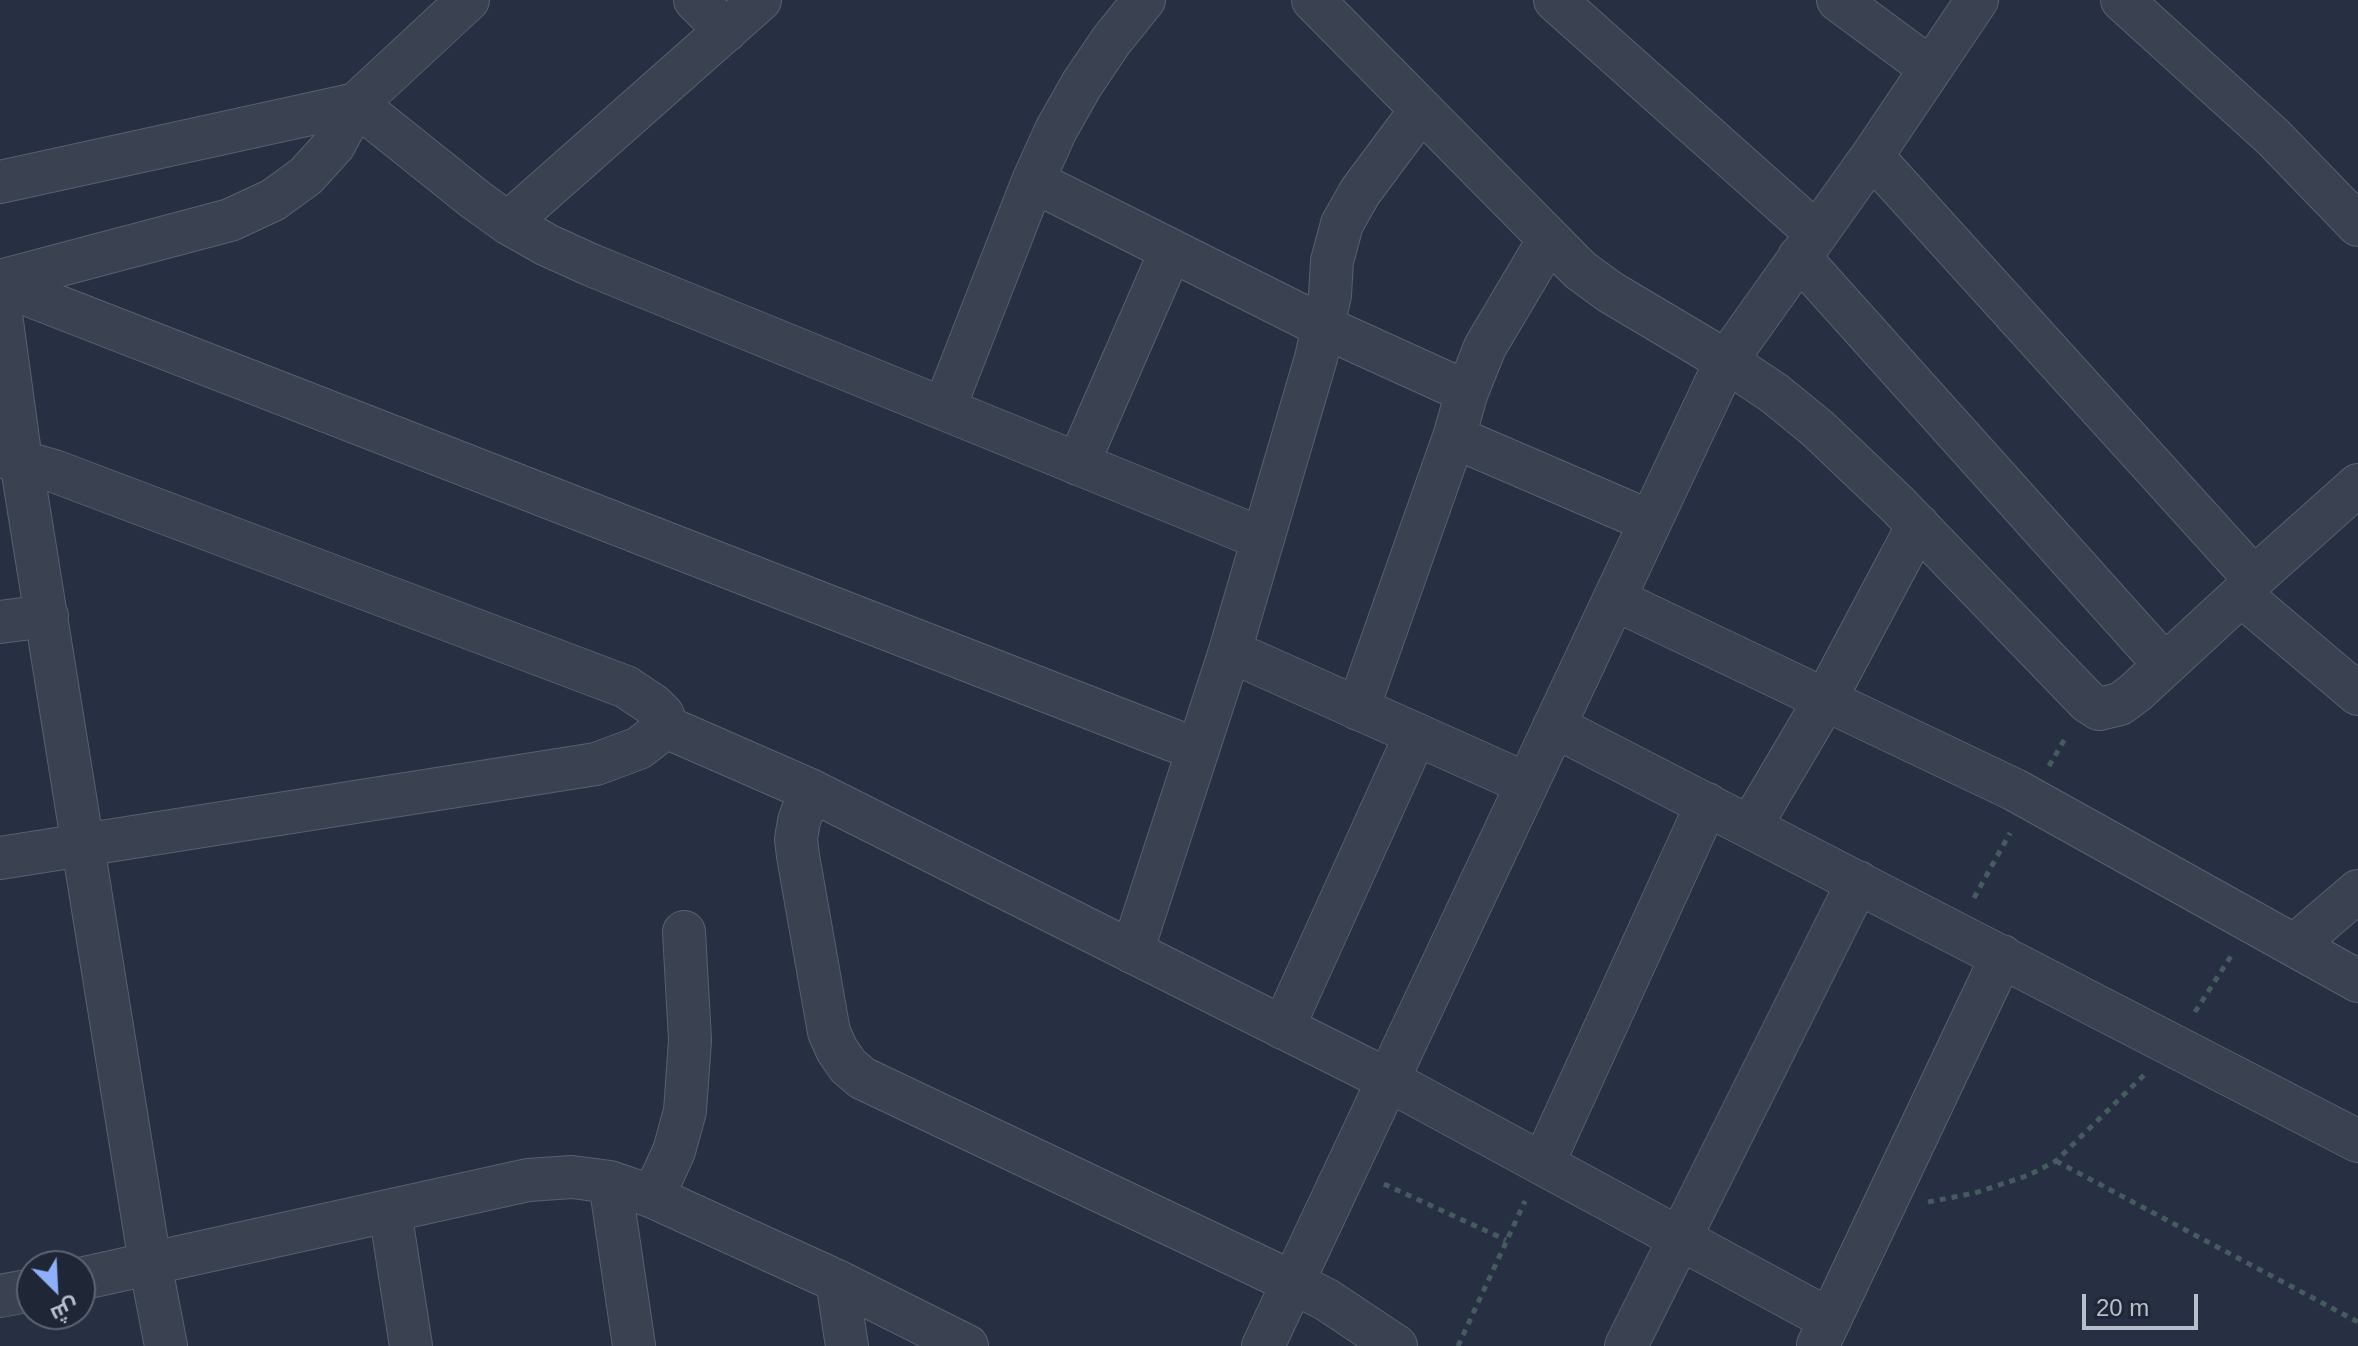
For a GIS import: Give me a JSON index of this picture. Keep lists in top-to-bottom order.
{
  "scale_bar": "20 m",
  "north": "bottom right"
}
